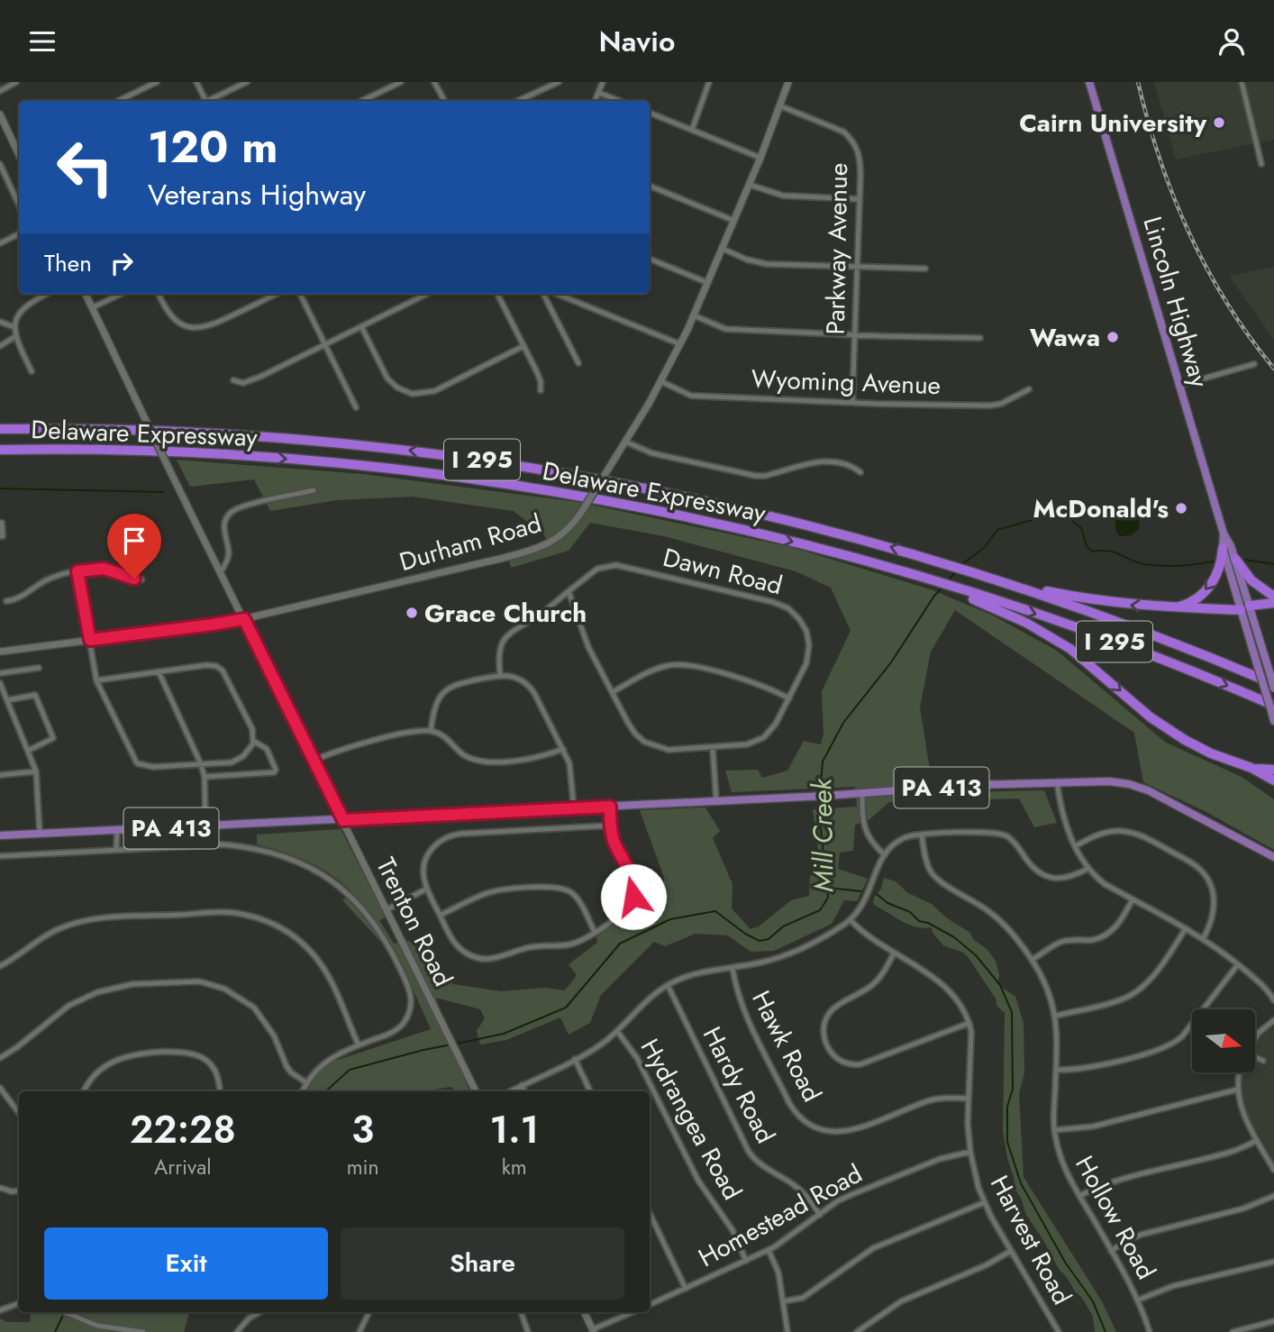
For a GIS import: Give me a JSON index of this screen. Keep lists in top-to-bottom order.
{
  "streets": {
    "highway": ["Delaware Expressway", "I 295"],
    "main road": [
      "Lincoln Highway",
      "Durham Road",
      "PA 413",
      "Trenton Road"
    ],
    "street": [
      "Parkway Avenue",
      "Wyoming Avenue",
      "Dawn Road",
      "Hawk Road",
      "Hardy Road",
      "Hydrangea Road",
      "Homestead Road",
      "Hollow Road",
      "Harvest Road"
    ]
  },
  "crossings": [
    ["Parkway Avenue", "Wyoming Avenue"],
    ["Parkway Avenue", "Durham Road"],
    ["Wyoming Avenue", "Durham Road"],
    ["Delaware Expressway", "I 295"],
    ["Durham Road", "Trenton Road"],
    ["PA 413", "Trenton Road"],
    ["Hawk Road", "Harvest Road"],
    ["Hardy Road", "Homestead Road"],
    ["Hydrangea Road", "Homestead Road"],
    ["Homestead Road", "Harvest Road"]
  ],
  "water": ["Mill Creek"],
  "places": [
    "Cairn University",
    "Wawa",
    "McDonald's",
    "Grace Church"
  ],
  "north": "right",
  "page": {
    "header": "Navio",
    "turn": ["120 m", "Veterans Highway"],
    "then": "Then",
    "eta": [
      "22:28",
      "Arrival",
      "3",
      "min",
      "1.1",
      "km"
    ],
    "buttons": ["Exit", "Share"]
  }
}
